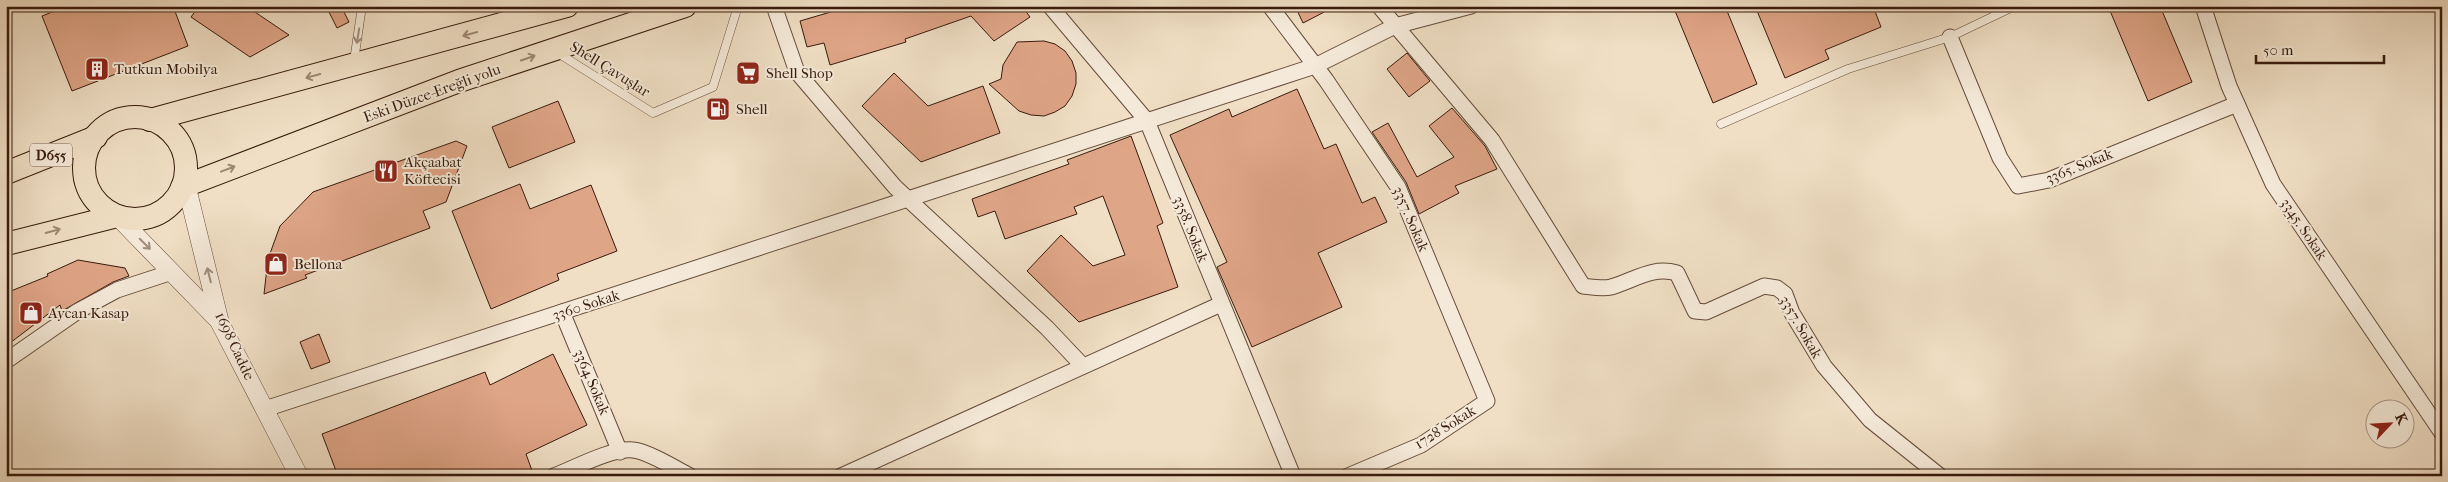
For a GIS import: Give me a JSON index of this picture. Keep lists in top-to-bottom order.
{
  "streets": {
    "main road": ["Eski Düzce-Ereğli yolu", "D655"],
    "street": [
      "3365. Sokak",
      "3357. Sokak",
      "3358. Sokak",
      "3345. Sokak",
      "3360 Sokak",
      "1698 Cadde",
      "3364 Sokak",
      "1728 Sokak"
    ],
    "lane": ["Shell Çavuşlar"]
  },
  "crossings": [
    ["Shell Çavuşlar", "Eski Düzce-Ereğli yolu"],
    ["Eski Düzce-Ereğli yolu", "D655"],
    ["Eski Düzce-Ereğli yolu", "1698 Cadde"],
    ["D655", "1698 Cadde"],
    ["3365. Sokak", "3345. Sokak"],
    ["3357. Sokak", "3360 Sokak"],
    ["3357. Sokak", "1728 Sokak"],
    ["3358. Sokak", "3360 Sokak"],
    ["3360 Sokak", "1698 Cadde"],
    ["3360 Sokak", "3364 Sokak"]
  ],
  "one_way": ["1698 Cadde"],
  "places": {
    "building": ["Tutkun Mobilya"],
    "supermarket": ["Shell Shop"],
    "fuel station": ["Shell"],
    "restaurant": ["Akçaabat Köftecisi"],
    "shop": ["Bellona", "Aycan Kasap"]
  },
  "scale_bar": "50 m",
  "north": "top right"
}
